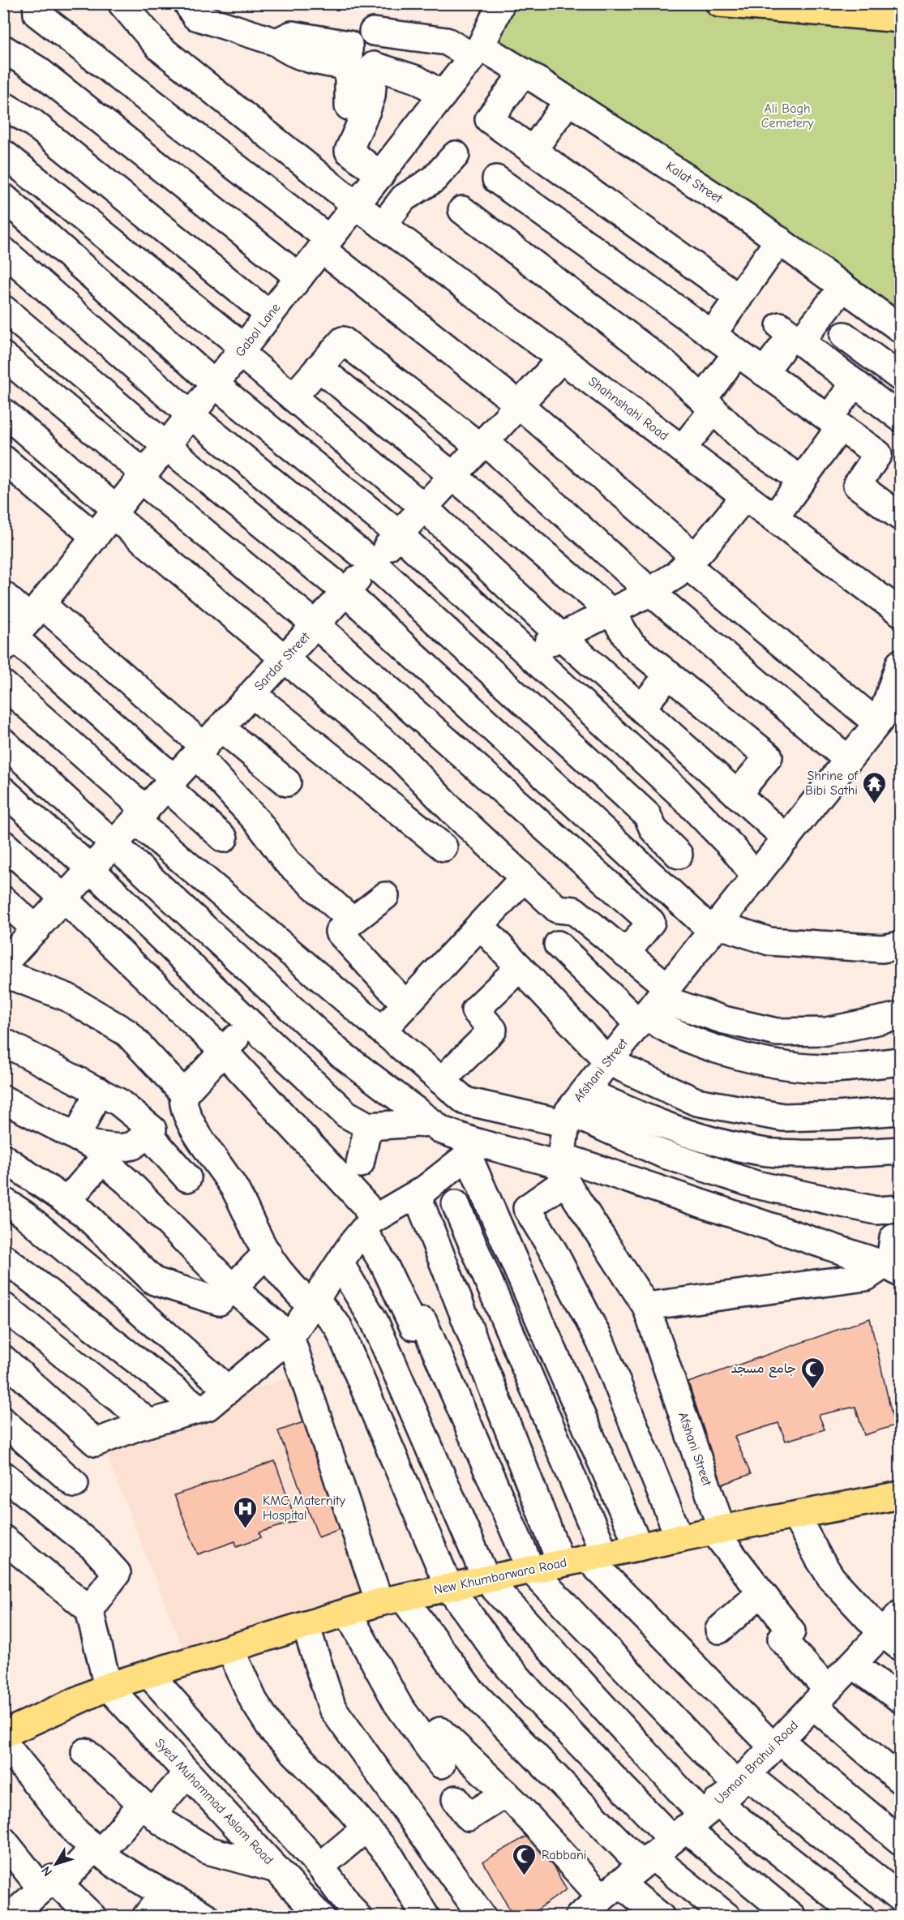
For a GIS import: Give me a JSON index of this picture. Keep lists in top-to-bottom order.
{
  "streets": {
    "main road": ["New Khumbarwara Road"],
    "street": [
      "Kalat Street",
      "Gabol Lane",
      "Shahnshahi Road",
      "Sardar Street",
      "Afshani Street",
      "Usman Brahui Road",
      "Syed Muhammad Aslam Road"
    ]
  },
  "crossings": [
    ["Kalat Street", "Gabol Lane"],
    ["Gabol Lane", "Shahnshahi Road"],
    ["Shahnshahi Road", "Sardar Street"],
    ["Afshani Street", "New Khumbarwara Road"],
    ["Afshani Street", "Usman Brahui Road"],
    ["New Khumbarwara Road", "Syed Muhammad Aslam Road"]
  ],
  "parks": ["Ali Bagh Cemetery"],
  "places": {
    "temple": ["Shrine of Bibi Sathi"],
    "mosque": ["جامع مسجد", "Rabbani"],
    "hospital": ["KMC Maternity Hospital"]
  },
  "north": "bottom left"
}
